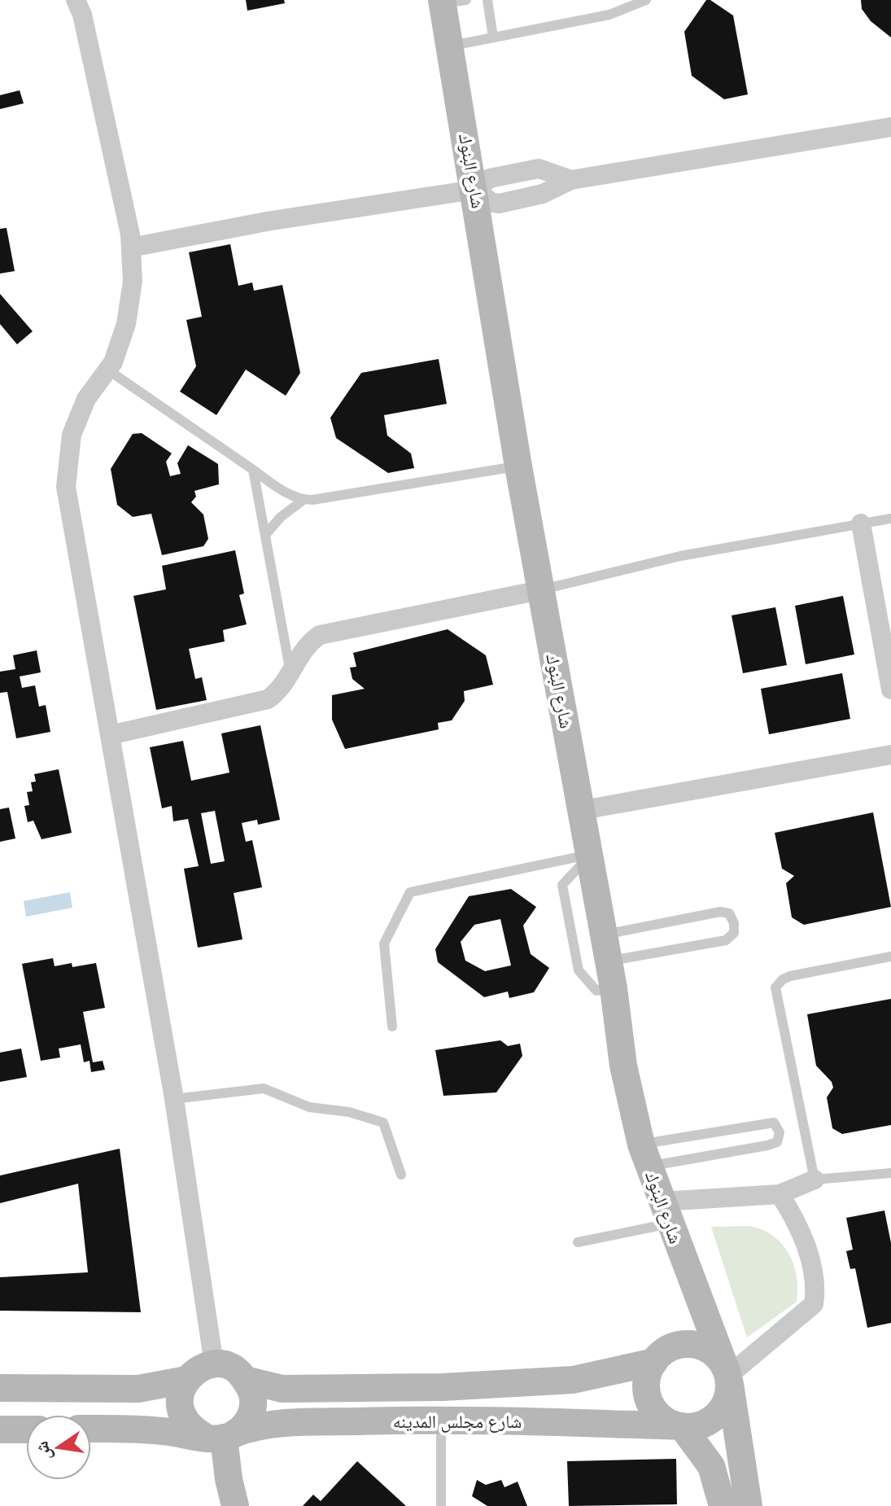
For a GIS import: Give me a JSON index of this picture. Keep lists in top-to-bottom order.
{
  "streets": {
    "main road": ["شارع البنوك", "شارع مجلس المدينه"]
  },
  "crossings": [
    ["شارع البنوك", "شارع مجلس المدينه"]
  ],
  "north": "left"
}
